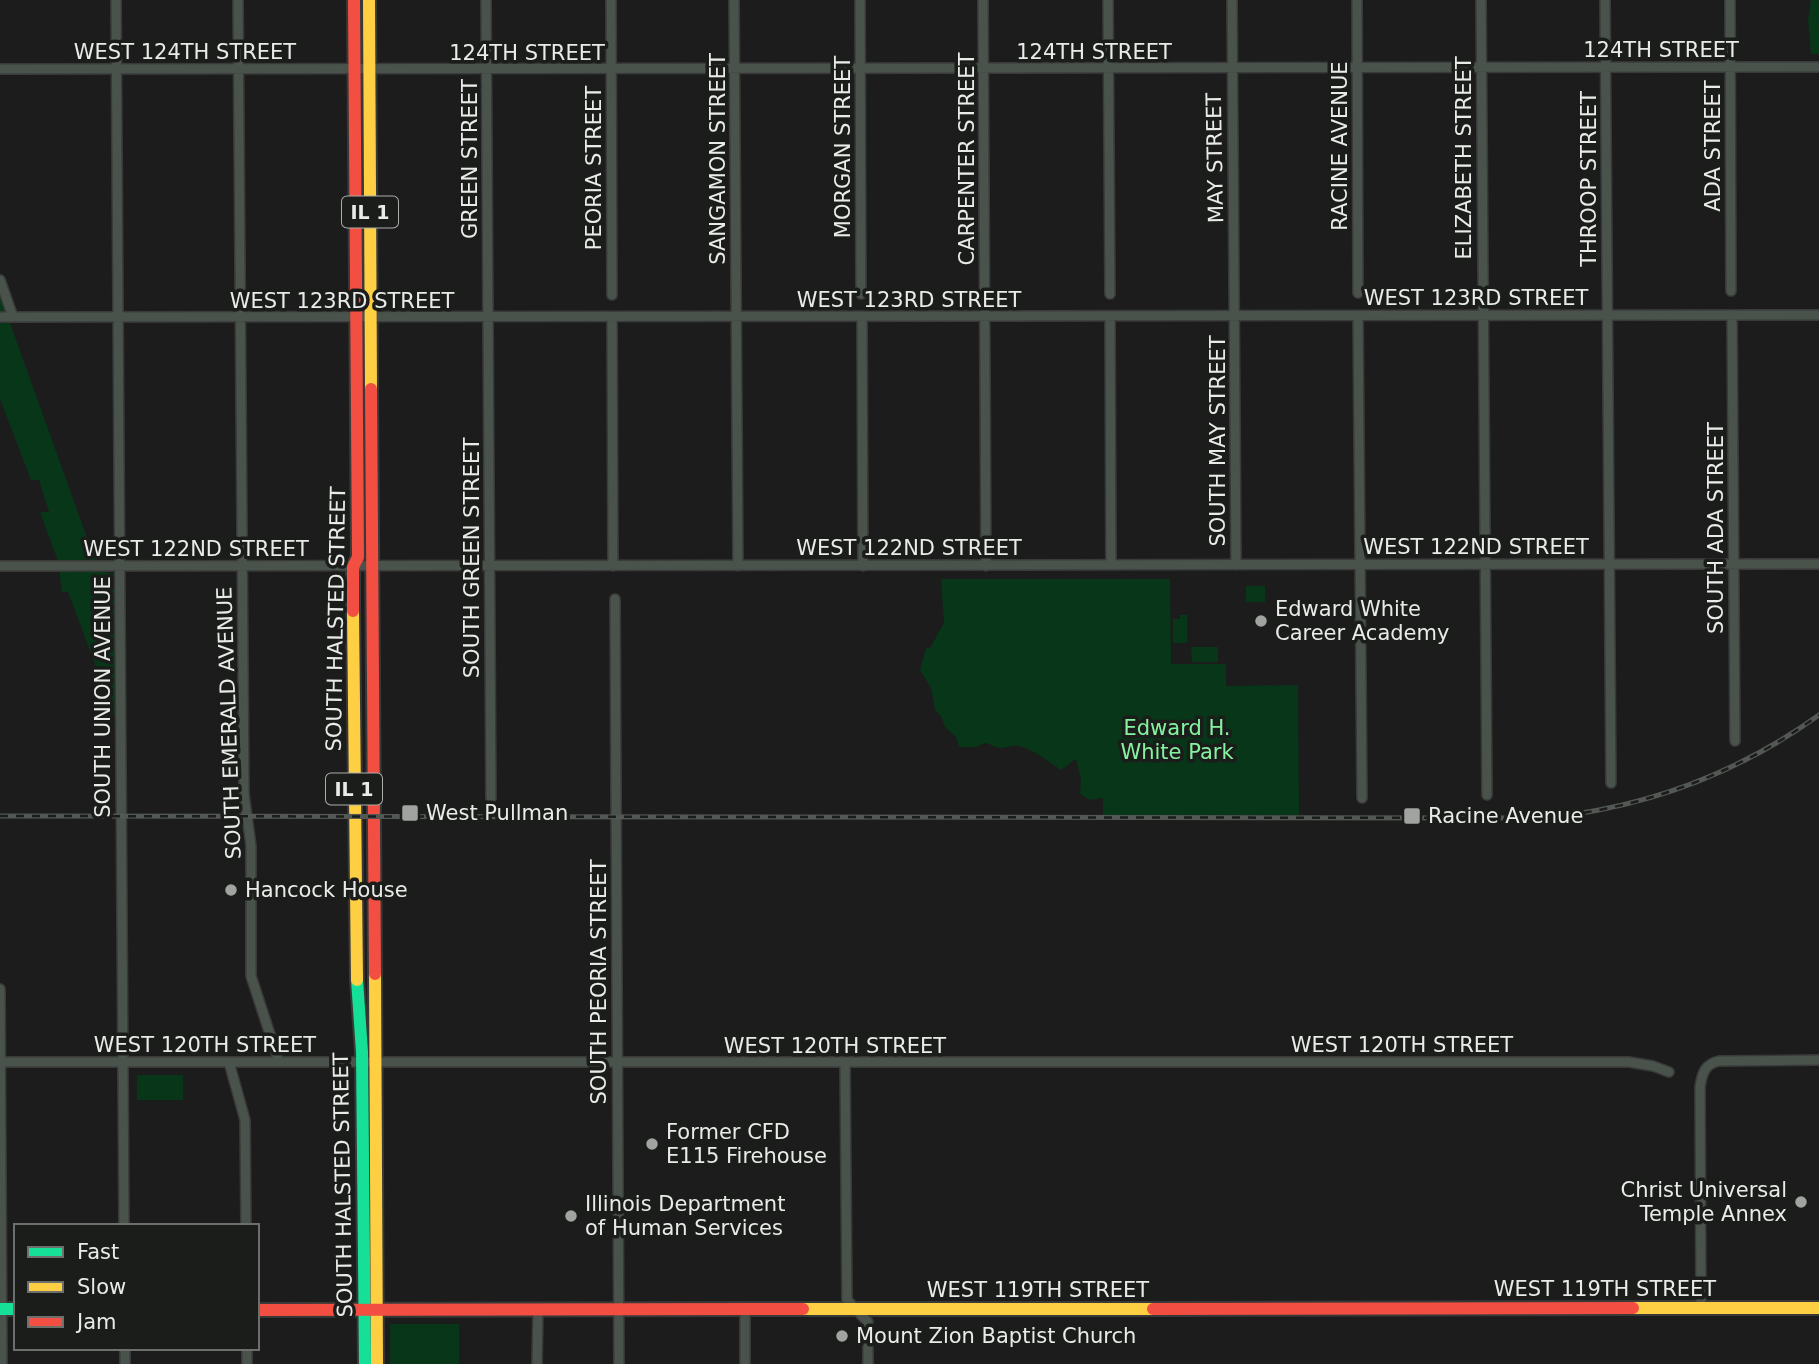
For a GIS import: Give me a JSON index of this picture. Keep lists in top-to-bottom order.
{
  "streets": {
    "main road": ["IL 1", "SOUTH HALSTED STREET", "WEST 119TH STREET"],
    "street": [
      "124TH STREET",
      "WEST 124TH STREET",
      "RACINE AVENUE",
      "ADA STREET",
      "MORGAN STREET",
      "MAY STREET",
      "ELIZABETH STREET",
      "GREEN STREET",
      "SANGAMON STREET",
      "CARPENTER STREET",
      "PEORIA STREET",
      "THROOP STREET",
      "WEST 123RD STREET",
      "SOUTH MAY STREET",
      "SOUTH ADA STREET",
      "WEST 122ND STREET",
      "SOUTH GREEN STREET",
      "SOUTH UNION AVENUE",
      "SOUTH EMERALD AVENUE",
      "SOUTH PEORIA STREET",
      "WEST 120TH STREET"
    ]
  },
  "crossings": [
    ["124TH STREET", "WEST 124TH STREET"],
    ["124TH STREET", "RACINE AVENUE"],
    ["124TH STREET", "ADA STREET"],
    ["124TH STREET", "MORGAN STREET"],
    ["124TH STREET", "MAY STREET"],
    ["124TH STREET", "ELIZABETH STREET"],
    ["124TH STREET", "GREEN STREET"],
    ["124TH STREET", "SANGAMON STREET"],
    ["124TH STREET", "CARPENTER STREET"],
    ["124TH STREET", "PEORIA STREET"],
    ["124TH STREET", "THROOP STREET"],
    ["124TH STREET", "SOUTH HALSTED STREET"],
    ["WEST 124TH STREET", "SOUTH HALSTED STREET"],
    ["WEST 124TH STREET", "SOUTH UNION AVENUE"],
    ["WEST 124TH STREET", "SOUTH EMERALD AVENUE"],
    ["MAY STREET", "WEST 123RD STREET"],
    ["MAY STREET", "SOUTH MAY STREET"],
    ["ELIZABETH STREET", "WEST 123RD STREET"],
    ["ELIZABETH STREET", "WEST 122ND STREET"],
    ["GREEN STREET", "WEST 123RD STREET"],
    ["GREEN STREET", "SOUTH GREEN STREET"],
    ["SANGAMON STREET", "WEST 123RD STREET"],
    ["SANGAMON STREET", "WEST 122ND STREET"],
    ["CARPENTER STREET", "WEST 123RD STREET"],
    ["CARPENTER STREET", "WEST 122ND STREET"],
    ["THROOP STREET", "WEST 123RD STREET"],
    ["THROOP STREET", "WEST 122ND STREET"],
    ["WEST 123RD STREET", "SOUTH MAY STREET"],
    ["WEST 123RD STREET", "SOUTH ADA STREET"],
    ["WEST 123RD STREET", "SOUTH GREEN STREET"],
    ["WEST 123RD STREET", "SOUTH HALSTED STREET"],
    ["WEST 123RD STREET", "SOUTH UNION AVENUE"],
    ["WEST 123RD STREET", "SOUTH EMERALD AVENUE"],
    ["SOUTH MAY STREET", "WEST 122ND STREET"],
    ["SOUTH ADA STREET", "WEST 122ND STREET"],
    ["WEST 122ND STREET", "SOUTH GREEN STREET"],
    ["WEST 122ND STREET", "SOUTH HALSTED STREET"],
    ["WEST 122ND STREET", "SOUTH UNION AVENUE"],
    ["WEST 122ND STREET", "SOUTH EMERALD AVENUE"],
    ["SOUTH HALSTED STREET", "WEST 120TH STREET"],
    ["SOUTH HALSTED STREET", "WEST 119TH STREET"],
    ["SOUTH UNION AVENUE", "WEST 120TH STREET"],
    ["SOUTH EMERALD AVENUE", "WEST 120TH STREET"],
    ["SOUTH PEORIA STREET", "WEST 120TH STREET"],
    ["SOUTH PEORIA STREET", "WEST 119TH STREET"]
  ],
  "parks": ["Edward H. White Park"],
  "places": {
    "other": [
      "Edward White Career Academy",
      "Hancock House",
      "Former CFD E115 Firehouse",
      "Christ Universal Temple Annex",
      "Illinois Department of Human Services",
      "Mount Zion Baptist Church"
    ],
    "transit": ["West Pullman", "Racine Avenue"]
  },
  "legend": ["Fast", "Slow", "Jam"]
}
